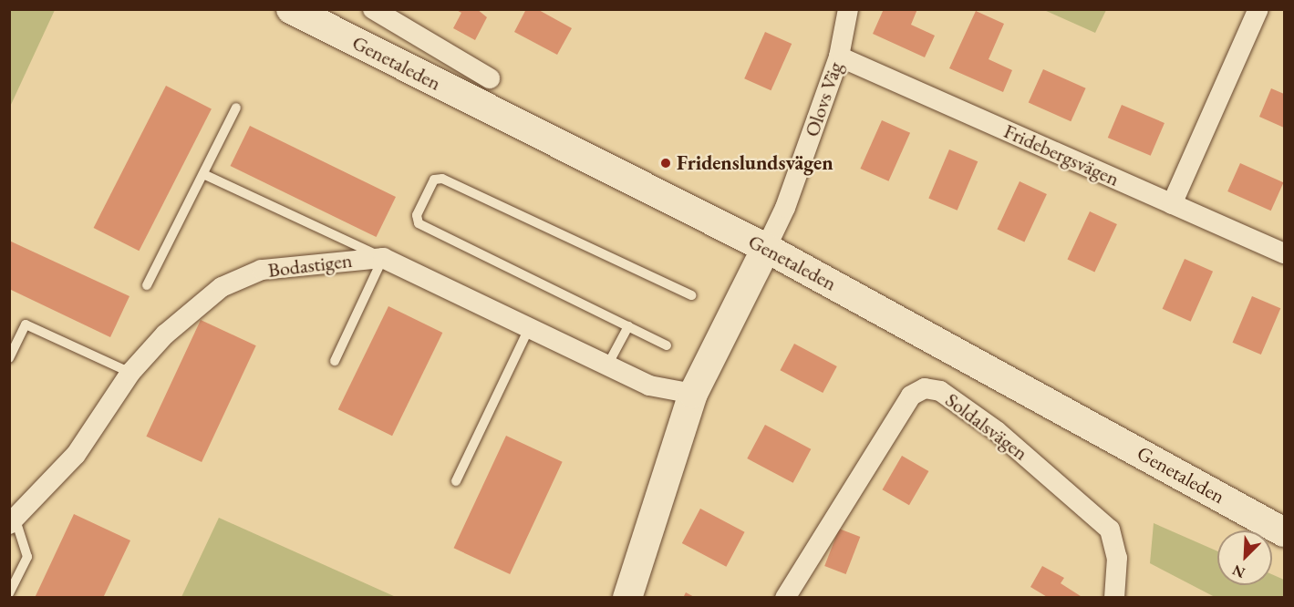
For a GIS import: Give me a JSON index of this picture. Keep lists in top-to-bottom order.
{
  "streets": {
    "main road": ["Genetaleden"],
    "street": [
      "Olovs Väg",
      "Fridebergsvägen",
      "Bodastigen",
      "Soldalsvägen"
    ]
  },
  "crossings": [
    ["Genetaleden", "Olovs Väg"],
    ["Olovs Väg", "Fridebergsvägen"]
  ],
  "places": ["Fridenslundsvägen"],
  "north": "bottom left"
}
